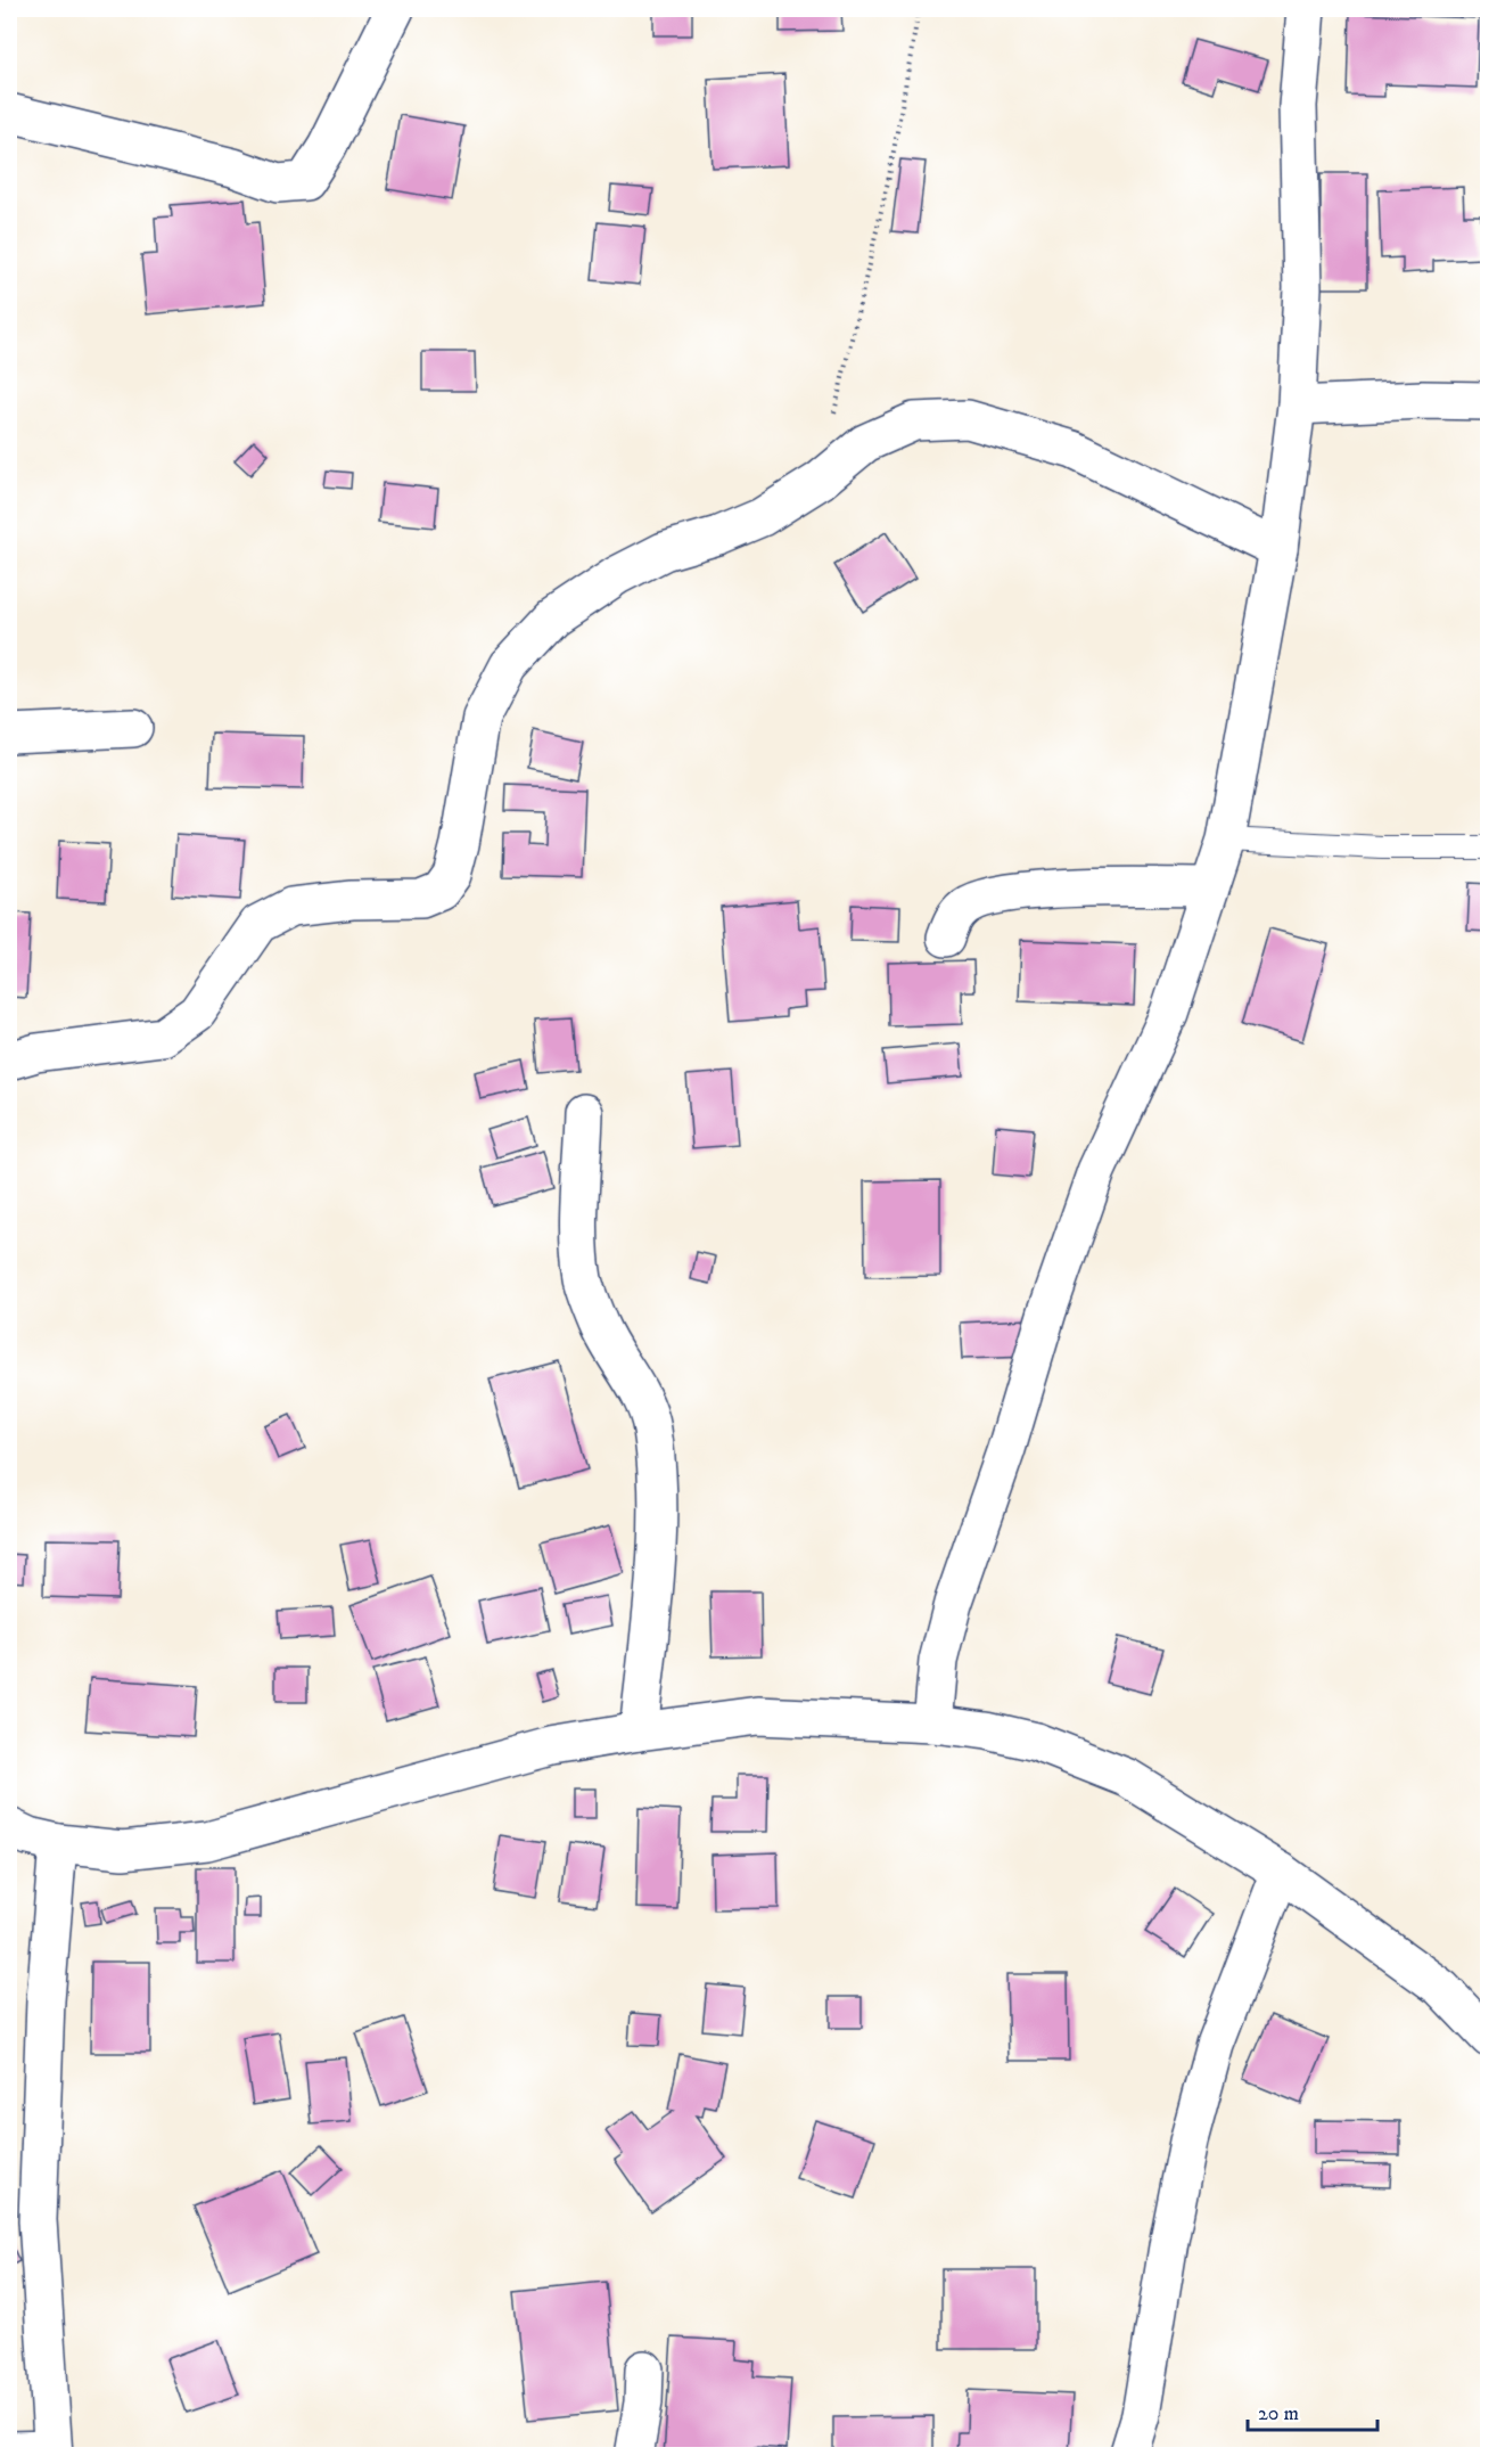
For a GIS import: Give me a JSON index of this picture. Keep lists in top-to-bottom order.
{
  "scale_bar": "20 m"
}
